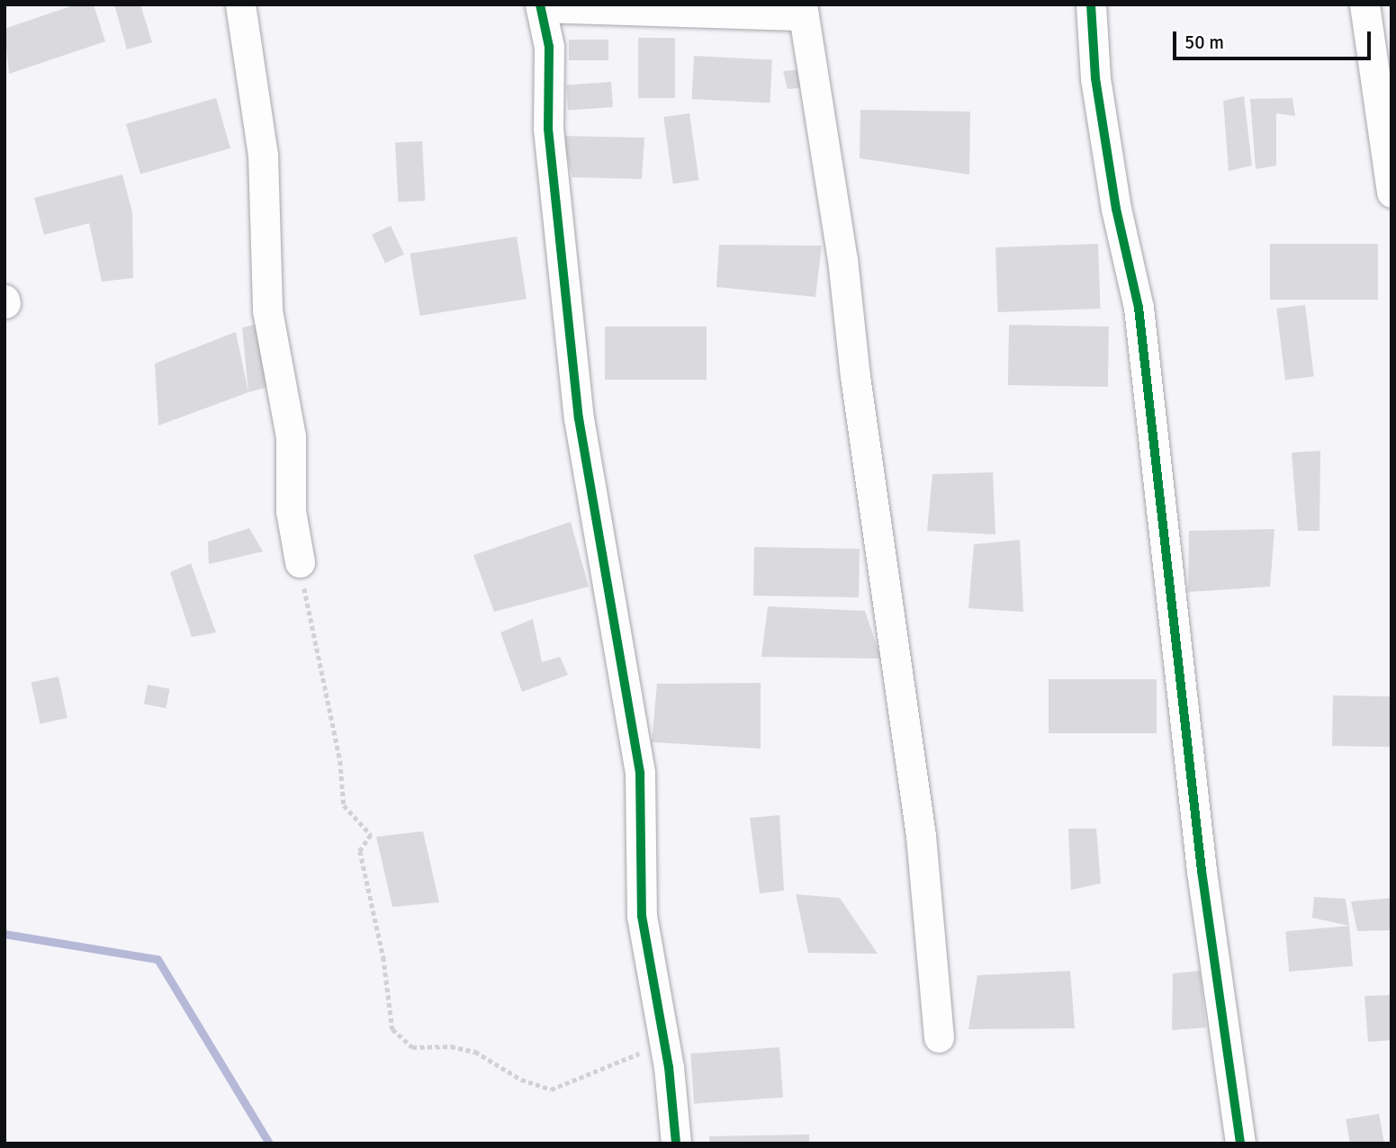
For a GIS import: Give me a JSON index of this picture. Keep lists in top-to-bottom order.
{
  "scale_bar": "50 m"
}
